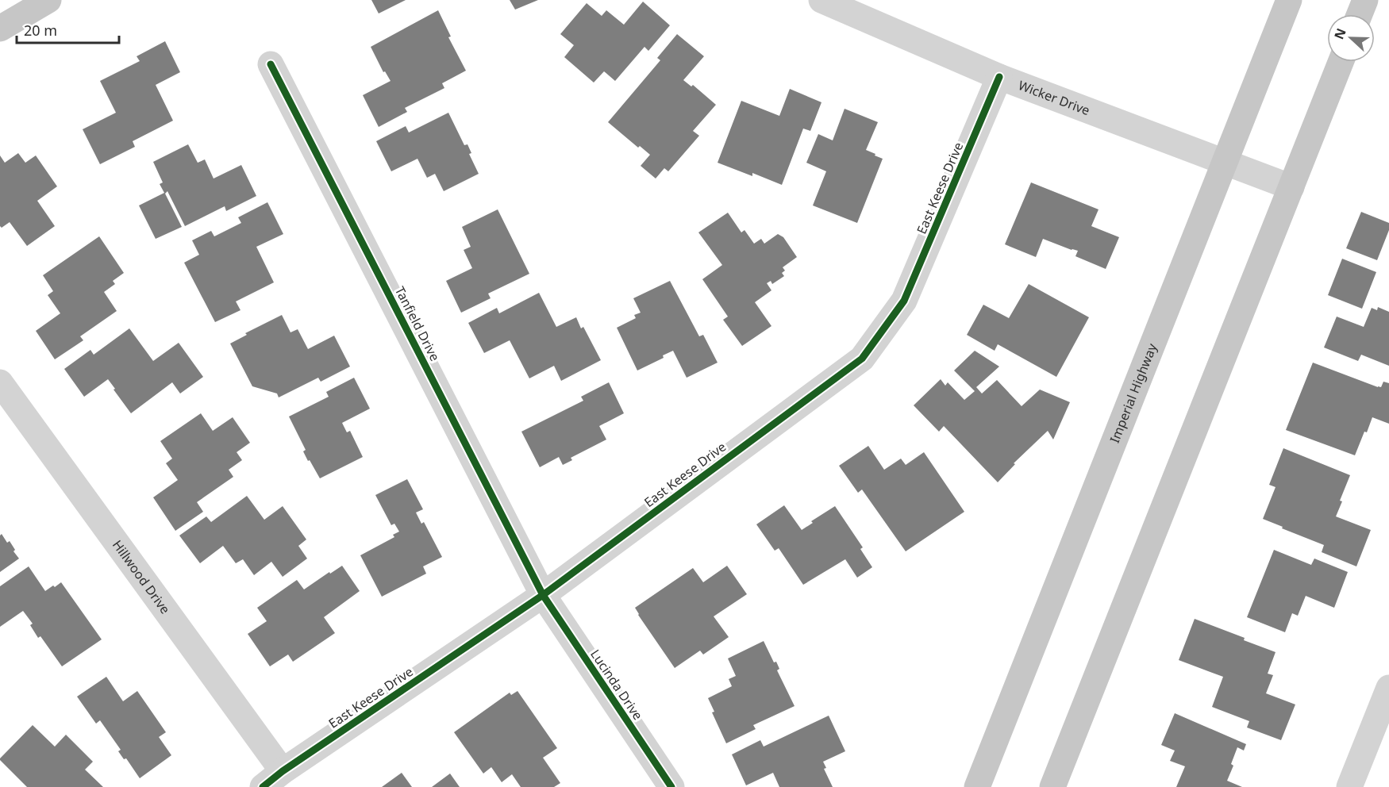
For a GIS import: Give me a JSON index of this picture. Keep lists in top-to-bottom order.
{
  "streets": {
    "main road": ["Imperial Highway"],
    "street": [
      "Wicker Drive",
      "East Keese Drive",
      "Tanfield Drive",
      "Hillwood Drive",
      "Lucinda Drive"
    ]
  },
  "crossings": [
    ["Wicker Drive", "East Keese Drive"],
    ["Wicker Drive", "Imperial Highway"],
    ["East Keese Drive", "Tanfield Drive"],
    ["East Keese Drive", "Hillwood Drive"],
    ["East Keese Drive", "Lucinda Drive"],
    ["Tanfield Drive", "Lucinda Drive"]
  ],
  "scale_bar": "20 m",
  "north": "left"
}
